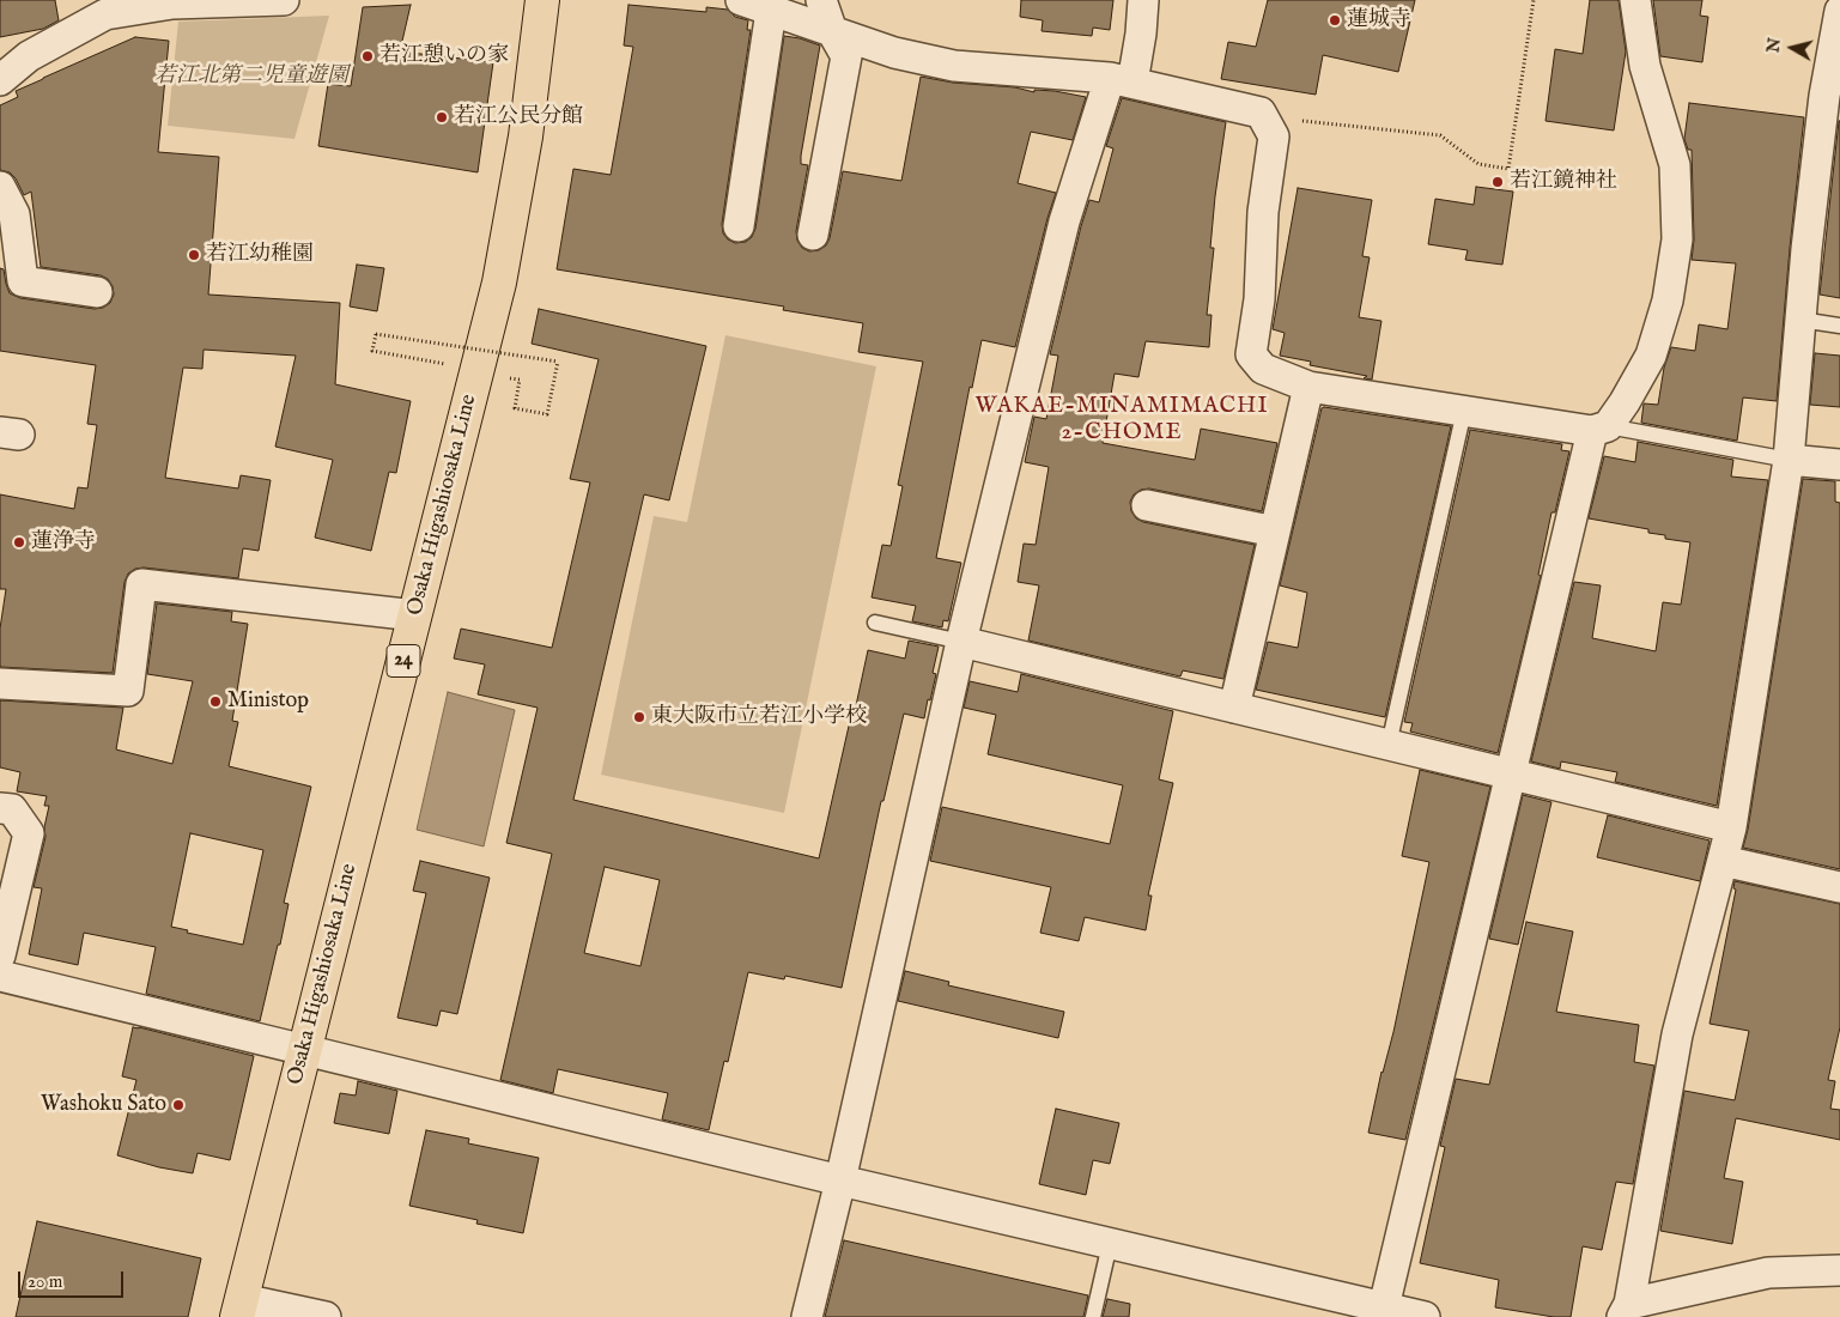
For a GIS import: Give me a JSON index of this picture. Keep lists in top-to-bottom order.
{
  "streets": {
    "main road": ["Osaka Higashiosaka Line", "24"]
  },
  "districts": ["WAKAE-MINAMIMACHI 2-CHOME"],
  "parks": ["若江北第二児童遊園"],
  "places": [
    "蓮城寺",
    "若江憩いの家",
    "若江公民分館",
    "若江鏡神社",
    "若江幼稚園",
    "蓮浄寺",
    "Ministop",
    "東大阪市立若江小学校",
    "Washoku Sato"
  ],
  "scale_bar": "20 m",
  "north": "left"
}
